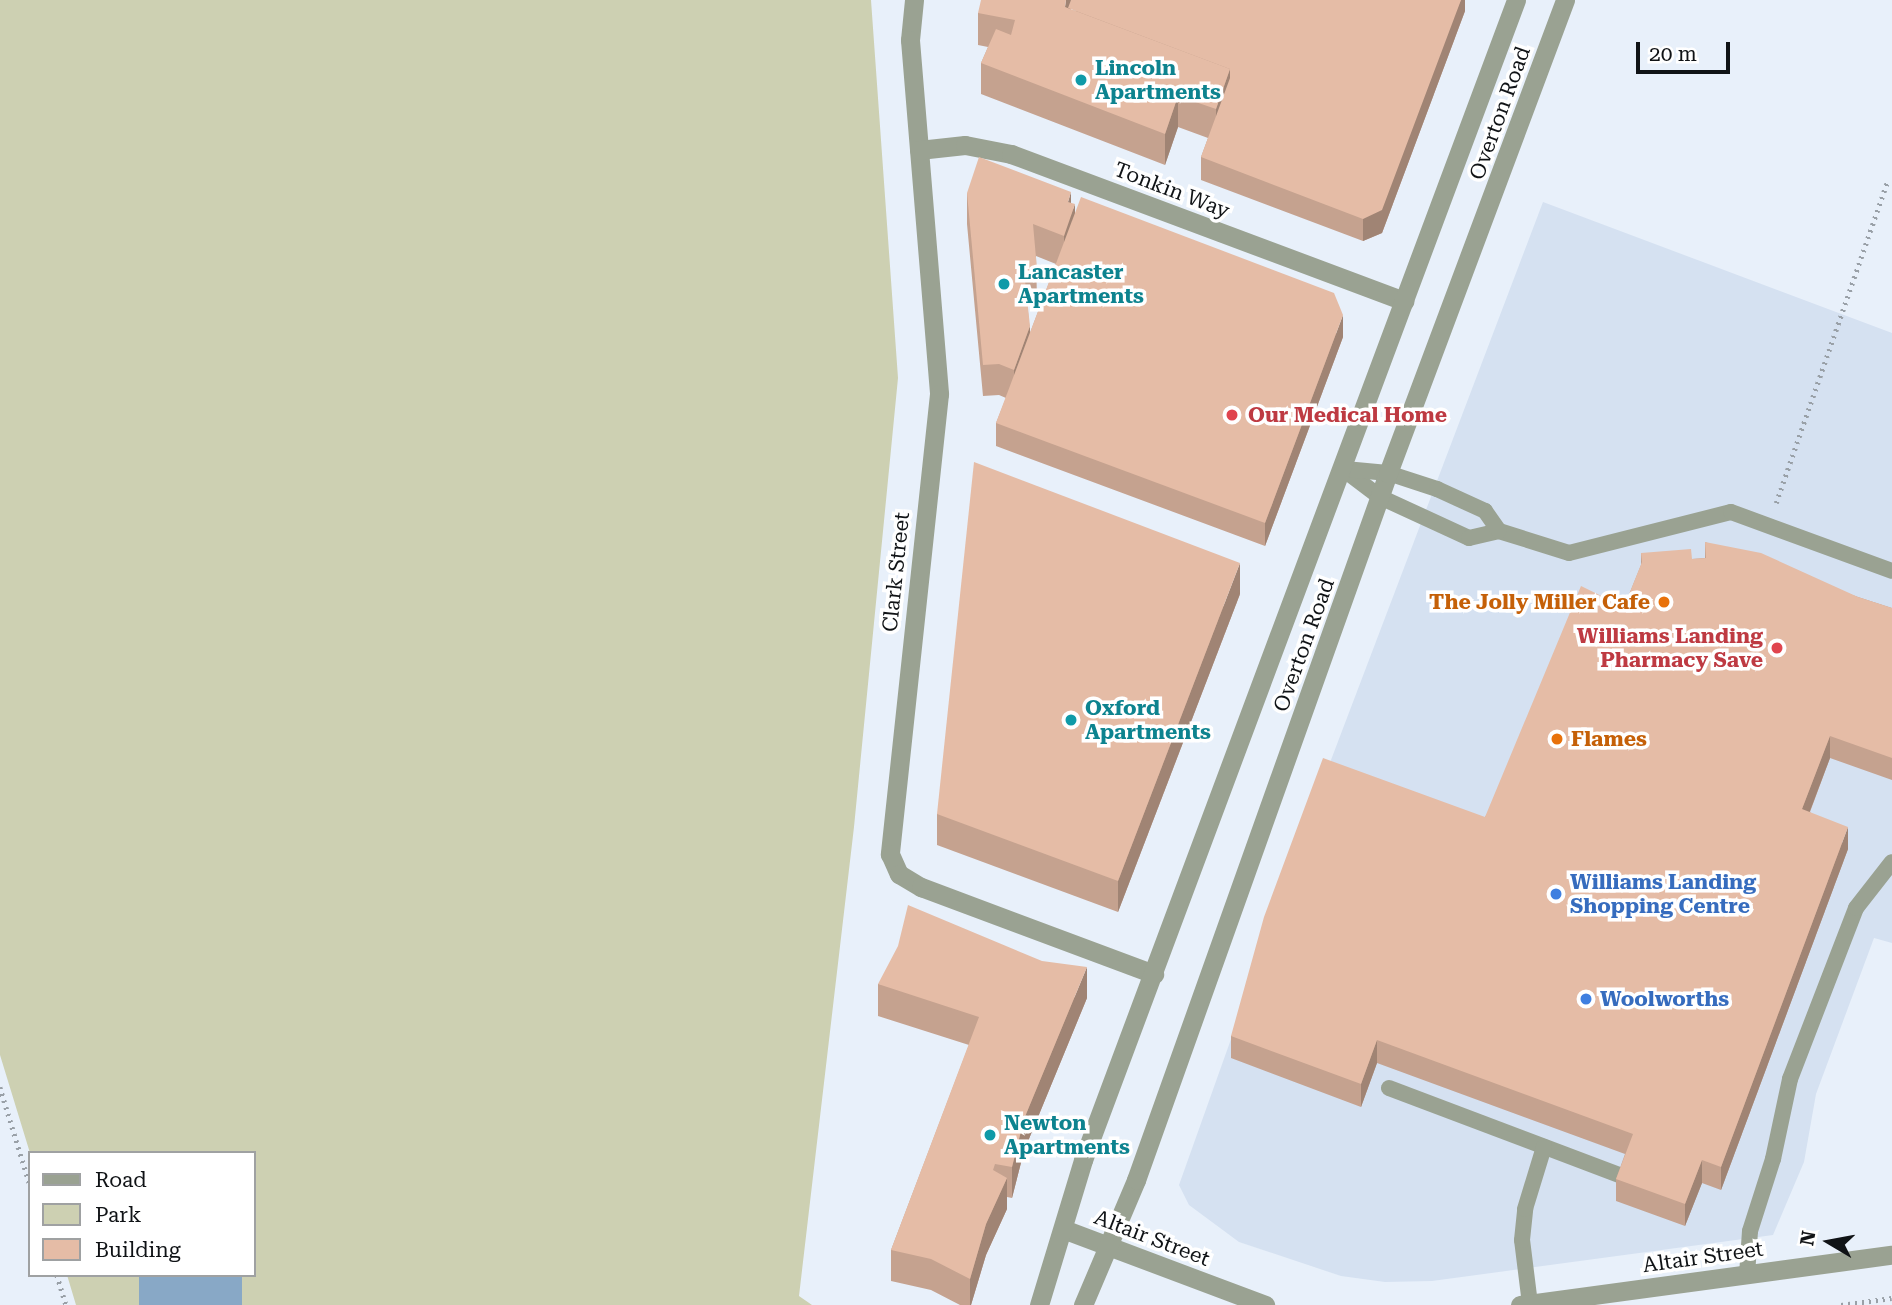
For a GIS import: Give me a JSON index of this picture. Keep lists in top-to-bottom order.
{
  "streets": {
    "street": [
      "Overton Road",
      "Tonkin Way",
      "Clark Street",
      "Altair Street"
    ]
  },
  "crossings": [
    ["Overton Road", "Tonkin Way"],
    ["Overton Road", "Clark Street"],
    ["Overton Road", "Altair Street"],
    ["Tonkin Way", "Clark Street"]
  ],
  "places": [
    "Lincoln Apartments",
    "Lancaster Apartments",
    "Our Medical Home",
    "The Jolly Miller Cafe",
    "Williams Landing Pharmacy Save",
    "Oxford Apartments",
    "Flames",
    "Williams Landing Shopping Centre",
    "Woolworths",
    "Newton Apartments"
  ],
  "legend": ["Road", "Park", "Building"],
  "scale_bar": "20 m",
  "north": "left"
}
